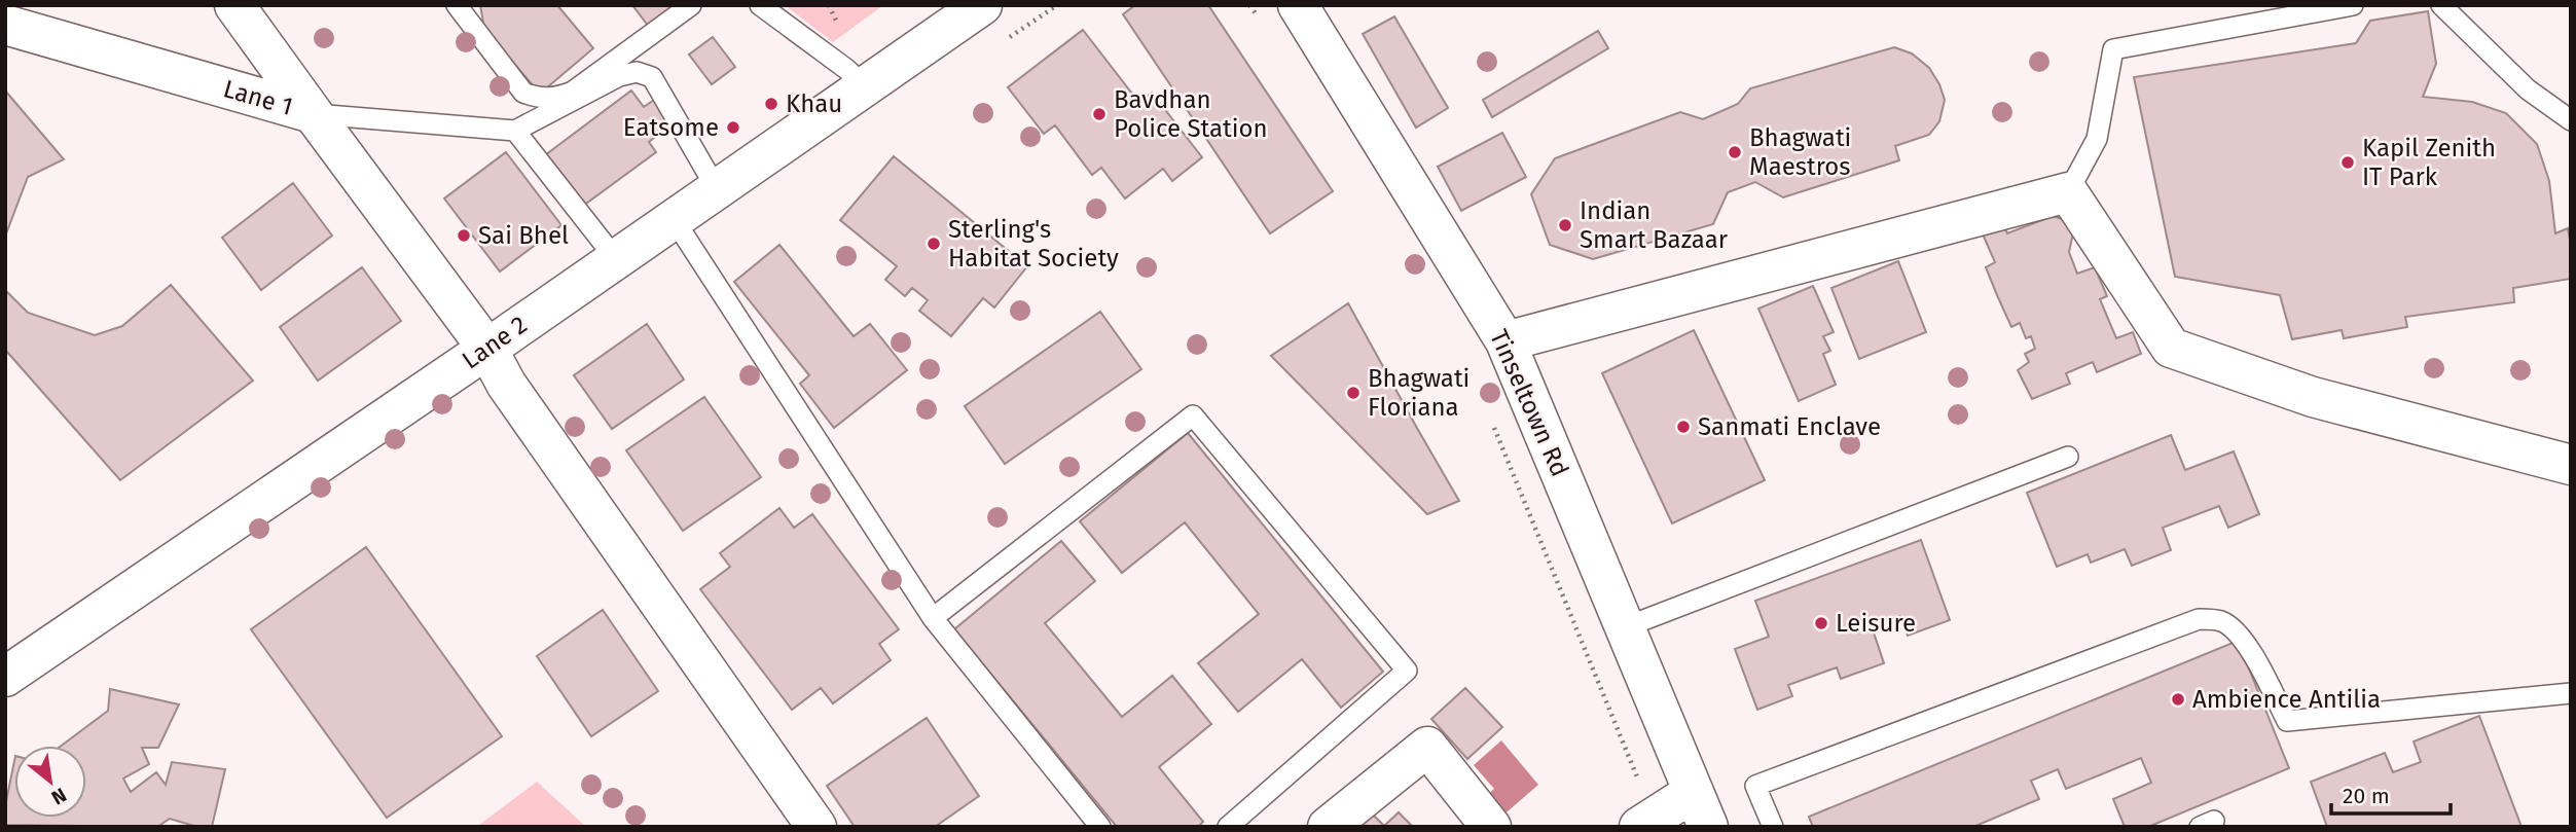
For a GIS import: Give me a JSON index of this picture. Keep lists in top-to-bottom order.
{
  "streets": {
    "street": ["Lane 1", "Lane 2", "Tinseltown Rd"]
  },
  "crossings": [
    ["Lane 1", "Lane 2"]
  ],
  "places": [
    "Khau",
    "Bavdhan Police Station",
    "Eatsome",
    "Bhagwati Maestros",
    "Kapil Zenith IT Park",
    "Indian Smart Bazaar",
    "Sai Bhel",
    "Sterling's Habitat Society",
    "Bhagwati Floriana",
    "Sanmati Enclave",
    "Leisure",
    "Ambience Antilia"
  ],
  "scale_bar": "20 m",
  "north": "bottom right"
}
